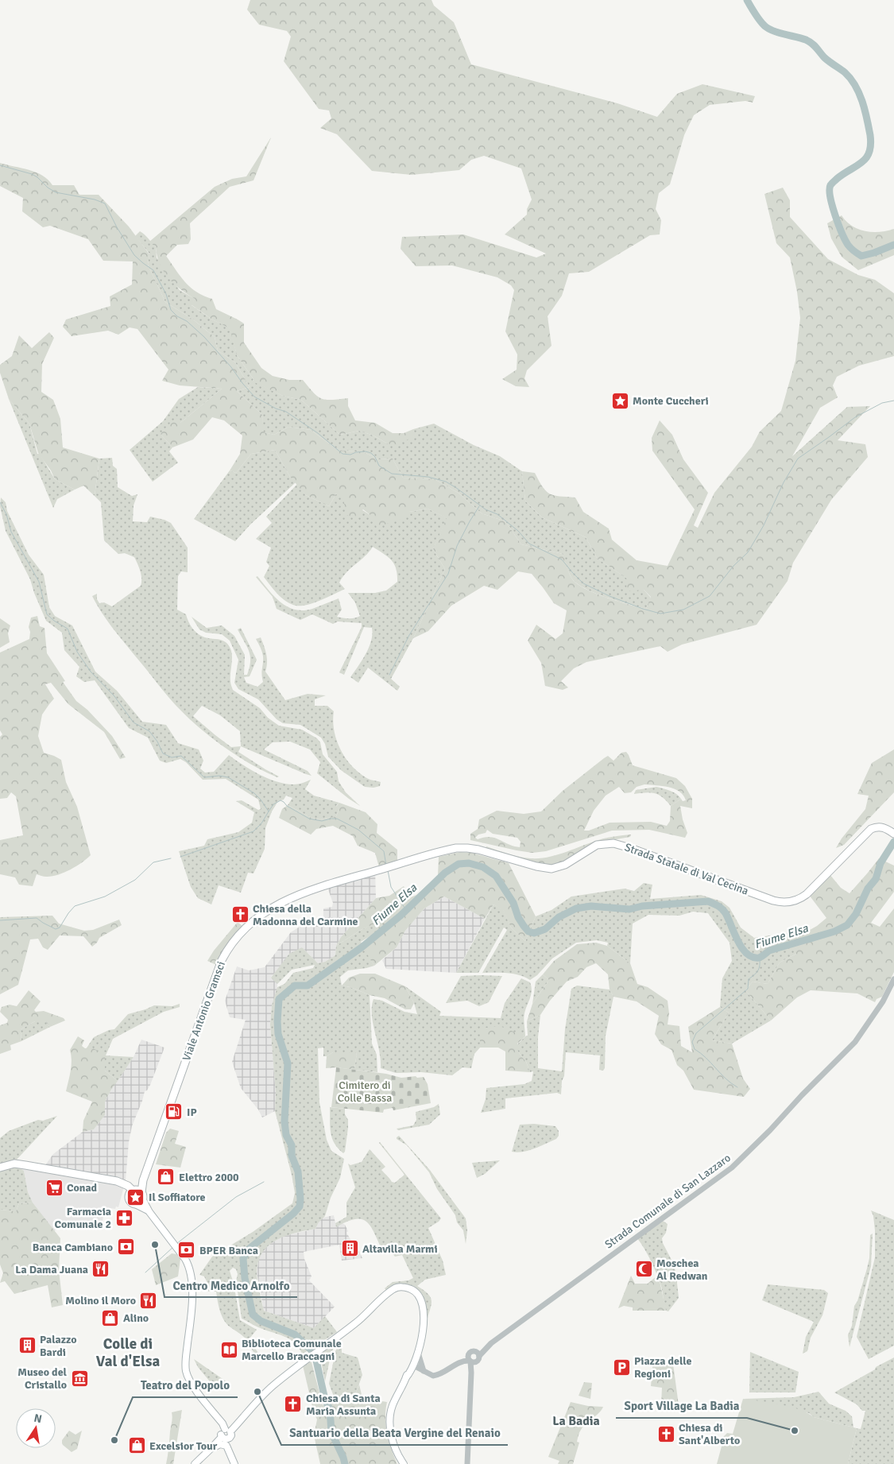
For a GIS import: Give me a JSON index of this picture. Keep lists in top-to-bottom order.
{
  "streets": {
    "main road": ["Strada Statale di Val Cecina", "Viale Antonio Gramsci"],
    "street": ["Strada Comunale di San Lazzaro"]
  },
  "crossings": [
    ["Strada Statale di Val Cecina", "Viale Antonio Gramsci"]
  ],
  "districts": ["Colle di Val d'Elsa", "La Badia"],
  "water": ["Fiume Elsa"],
  "parks": ["Cimitero di Colle Bassa"],
  "places": {
    "place": ["Monte Cuccheri", "Il Soffiatore"],
    "church": ["Chiesa della Madonna del Carmine", "Chiesa di Santa Maria Assunta", "Chiesa di Sant'Alberto"],
    "fuel station": ["IP"],
    "shop": ["Elettro 2000", "Alino", "Excelsior Tour"],
    "supermarket": ["Conad"],
    "pharmacy": ["Farmacia Comunale 2"],
    "other": [
      "Centro Medico Arnolfo",
      "Santuario della Beata Vergine del Renaio",
      "Sport Village La Badia",
      "Teatro del Popolo"
    ],
    "bank": ["Banca Cambiano", "BPER Banca"],
    "building": ["Altavilla Marmi", "Palazzo Bardi"],
    "restaurant": ["La Dama Juana", "Molino il Moro"],
    "mosque": ["Moschea Al Redwan"],
    "library": ["Biblioteca Comunale Marcello Braccagni"],
    "parking": ["Piazza delle Regioni"],
    "museum": ["Museo del Cristallo"]
  },
  "north": "top"
}
